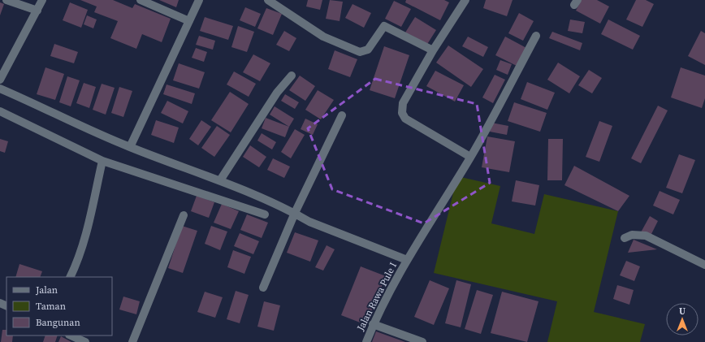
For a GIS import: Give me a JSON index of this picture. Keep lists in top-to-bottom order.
{
  "streets": {
    "street": ["Jalan Rawa Pule I"]
  },
  "legend": ["Jalan", "Taman", "Bangunan"],
  "north": "top"
}
